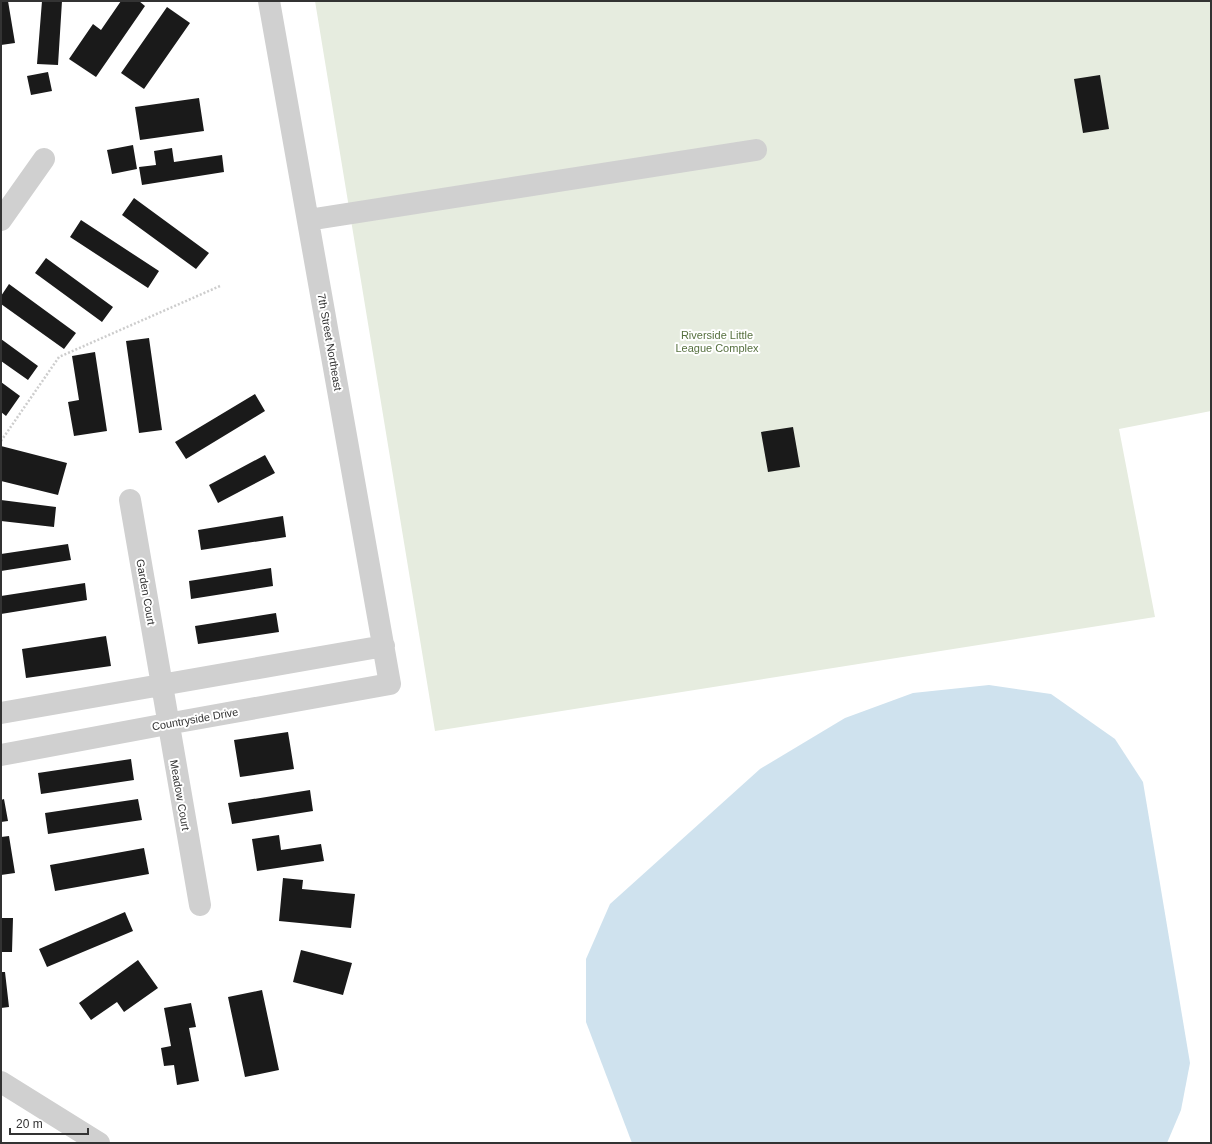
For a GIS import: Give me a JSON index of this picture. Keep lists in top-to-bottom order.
{
  "streets": {
    "street": [
      "7th Street Northeast",
      "Garden Court",
      "Countryside Drive",
      "Meadow Court"
    ]
  },
  "crossings": [
    ["7th Street Northeast", "Countryside Drive"],
    ["Garden Court", "Meadow Court"],
    ["Countryside Drive", "Meadow Court"]
  ],
  "parks": ["Riverside Little League Complex"],
  "scale_bar": "20 m"
}
